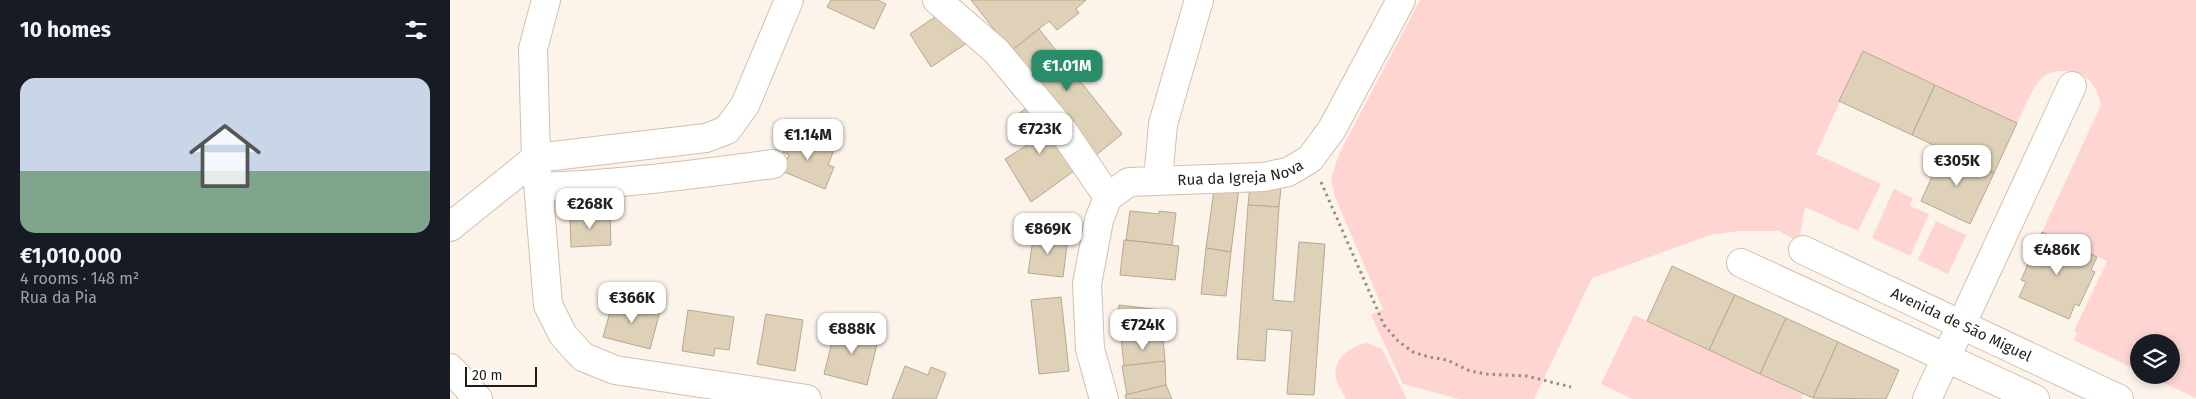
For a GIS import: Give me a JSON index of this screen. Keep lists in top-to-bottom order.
{
  "streets": {
    "street": ["Rua da Igreja Nova", "Avenida de São Miguel"]
  },
  "scale_bar": "20 m",
  "page": {
    "heading": "10 homes",
    "price": [
      "€1.01M",
      "€723K",
      "€1.14M",
      "€305K",
      "€268K",
      "€869K",
      "€486K",
      "€366K",
      "€724K",
      "€888K"
    ],
    "list": [
      {
        "name": "€1,010,000",
        "note": "4 rooms · 148 m² · Rua da Pia"
      }
    ],
    "scale": "20 m"
  }
}
